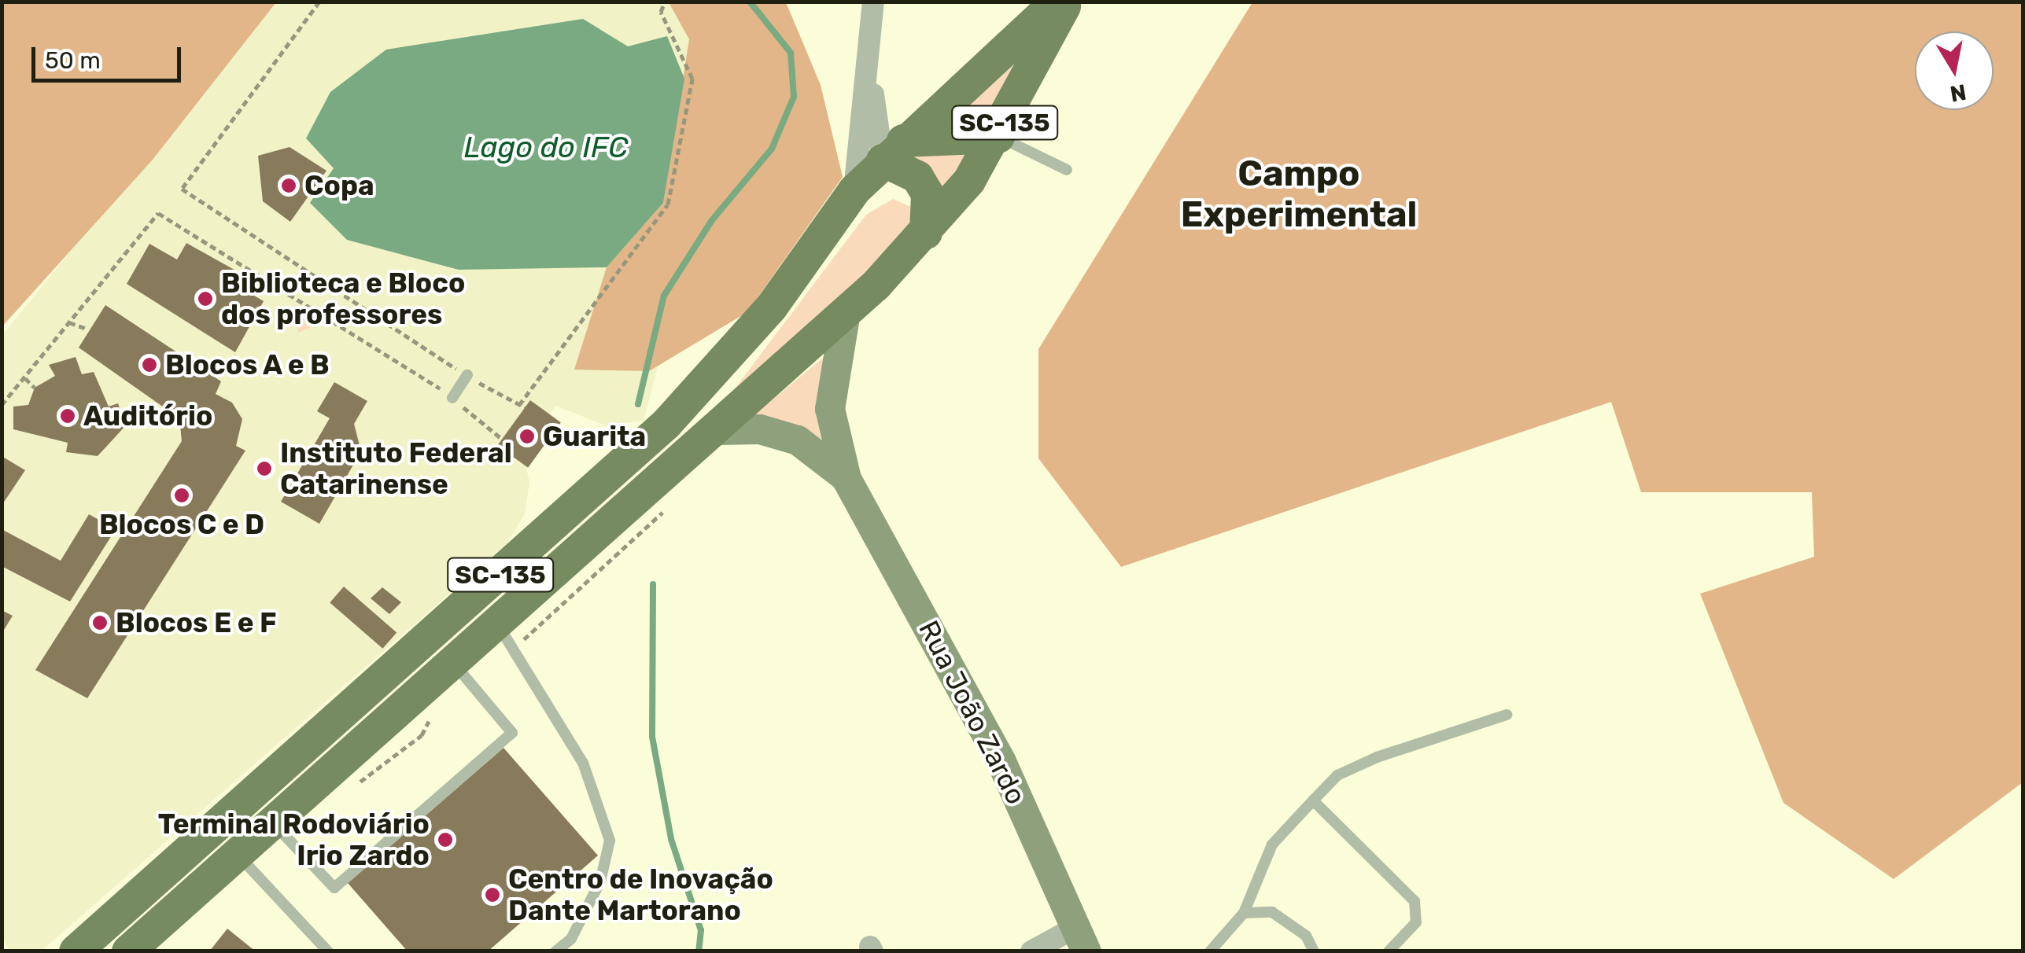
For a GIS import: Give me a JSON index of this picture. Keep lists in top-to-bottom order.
{
  "streets": {
    "main road": ["SC-135", "Rua João Zardo"]
  },
  "crossings": [
    ["SC-135", "Rua João Zardo"]
  ],
  "districts": ["Campo Experimental"],
  "water": ["Lago do IFC"],
  "places": [
    "Copa",
    "Biblioteca e Bloco dos professores",
    "Blocos A e B",
    "Auditório",
    "Guarita",
    "Instituto Federal Catarinense",
    "Blocos C e D",
    "Blocos E e F",
    "Terminal Rodoviário Irio Zardo",
    "Centro de Inovação Dante Martorano"
  ],
  "scale_bar": "50 m",
  "north": "bottom"
}
